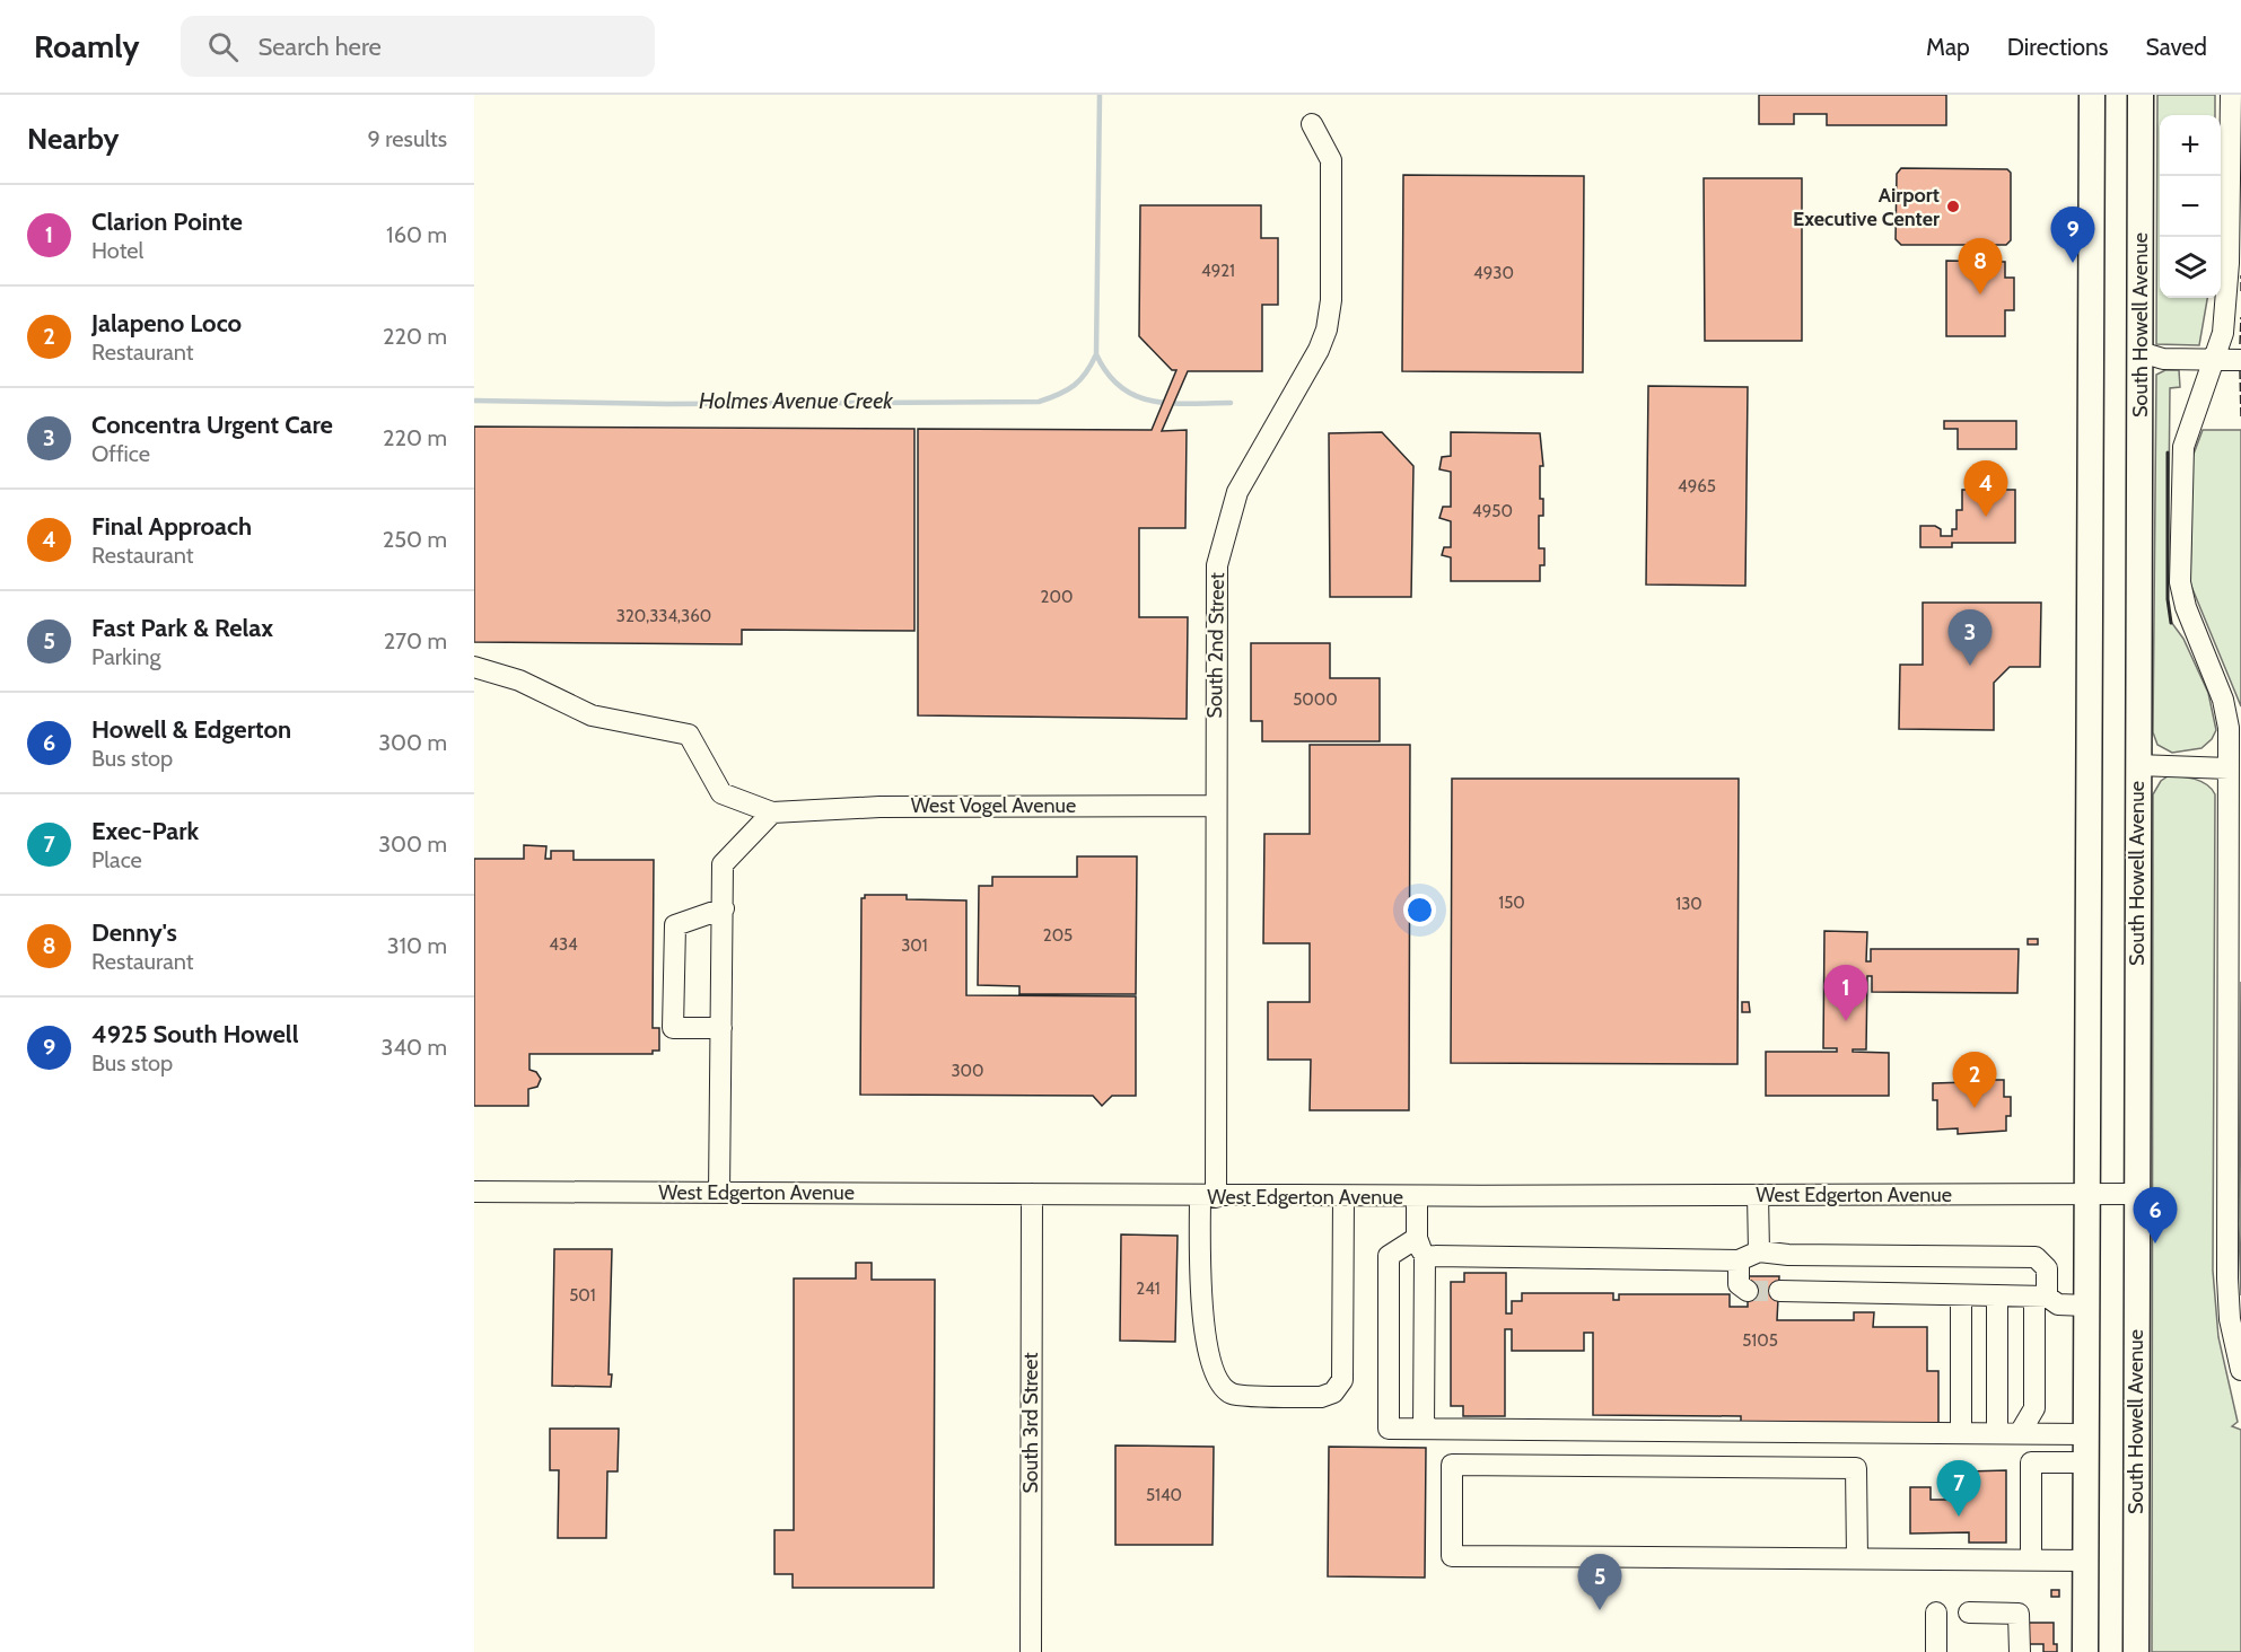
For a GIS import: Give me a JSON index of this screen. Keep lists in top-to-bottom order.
{
  "streets": {
    "main road": ["South Howell Avenue"],
    "street": [
      "South 2nd Street",
      "West Vogel Avenue",
      "West Edgerton Avenue",
      "South 3rd Street"
    ]
  },
  "crossings": [
    ["South Howell Avenue", "West Edgerton Avenue"],
    ["South 2nd Street", "West Vogel Avenue"],
    ["South 2nd Street", "West Edgerton Avenue"],
    ["West Edgerton Avenue", "South 3rd Street"]
  ],
  "water": ["Holmes Avenue Creek"],
  "places": ["Airport Executive Center"],
  "house_numbers": [
    "4921",
    "4930",
    "4965",
    "4950",
    "200",
    "320,334,360",
    "5000",
    "150",
    "130",
    "205",
    "434",
    "301",
    "300",
    "241",
    "501",
    "5105",
    "5140"
  ],
  "page": {
    "header": "Roamly",
    "search": "Search here",
    "nav": ["Map", "Directions", "Saved"],
    "heading": ["Nearby", "9 results"],
    "map_buttons": ["+", "−"],
    "list": [
      {
        "mark": "1",
        "name": "Clarion Pointe",
        "note": "Hotel",
        "value": "160 m"
      },
      {
        "mark": "2",
        "name": "Jalapeno Loco",
        "note": "Restaurant",
        "value": "220 m"
      },
      {
        "mark": "3",
        "name": "Concentra Urgent Care",
        "note": "Office",
        "value": "220 m"
      },
      {
        "mark": "4",
        "name": "Final Approach",
        "note": "Restaurant",
        "value": "250 m"
      },
      {
        "mark": "5",
        "name": "Fast Park & Relax",
        "note": "Parking",
        "value": "270 m"
      },
      {
        "mark": "6",
        "name": "Howell & Edgerton",
        "note": "Bus stop",
        "value": "300 m"
      },
      {
        "mark": "7",
        "name": "Exec-Park",
        "note": "Place",
        "value": "300 m"
      },
      {
        "mark": "8",
        "name": "Denny's",
        "note": "Restaurant",
        "value": "310 m"
      },
      {
        "mark": "9",
        "name": "4925 South Howell",
        "note": "Bus stop",
        "value": "340 m"
      }
    ],
    "pins": [
      "9",
      "8",
      "4",
      "3",
      "1",
      "2",
      "6",
      "7",
      "5"
    ]
  }
}
